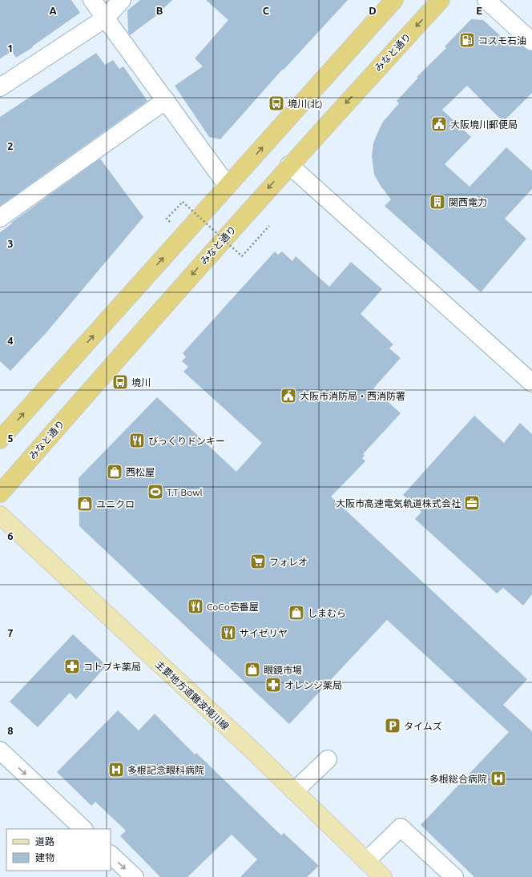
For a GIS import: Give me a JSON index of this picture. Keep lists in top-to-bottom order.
{
  "streets": {
    "highway": ["みなと通り"],
    "main road": ["主要地方道難波境川線"]
  },
  "places": {
    "fuel station": ["コスモ石油"],
    "bus stop": ["境川(北)", "境川"],
    "public building": ["大阪境川郵便局", "大阪市消防局・西消防署"],
    "building": ["関西電力"],
    "restaurant": ["びっくりドンキー", "CoCo壱番屋", "サイゼリヤ"],
    "shop": [
      "西松屋",
      "ユニクロ",
      "しまむら",
      "眼鏡市場"
    ],
    "sports": ["T.T Bowl"],
    "office": ["大阪市高速電気軌道株式会社"],
    "supermarket": ["フォレオ"],
    "pharmacy": ["コトブキ薬局", "オレンジ薬局"],
    "parking": ["タイムズ"],
    "hospital": ["多根記念眼科病院", "多根総合病院"]
  },
  "legend": ["道路", "建物"],
  "grid": {
    "columns": [
      "A",
      "B",
      "C",
      "D",
      "E"
    ],
    "rows": [
      "1",
      "2",
      "3",
      "4",
      "5",
      "6",
      "7",
      "8"
    ]
  }
}
